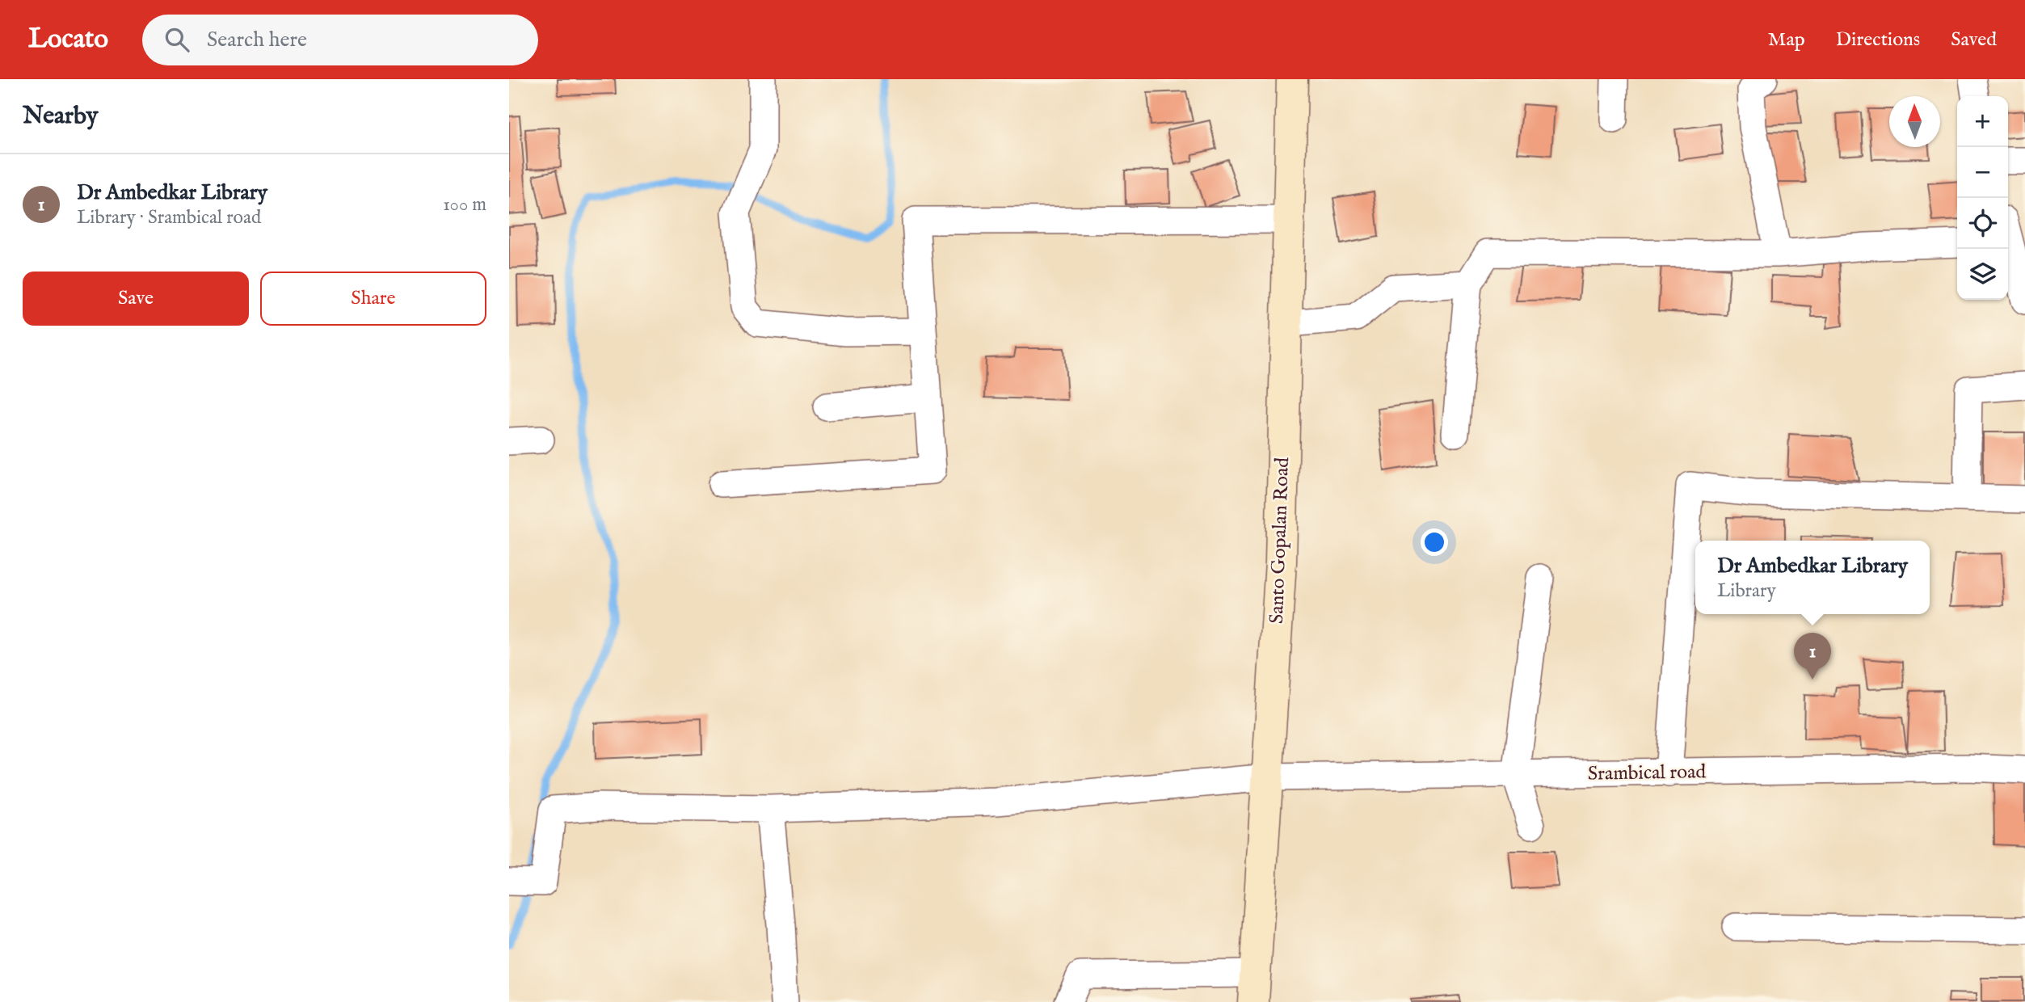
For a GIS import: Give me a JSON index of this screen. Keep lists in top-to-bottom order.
{
  "streets": {
    "main road": ["Santo Gopalan Road"],
    "street": ["Srambical road"]
  },
  "crossings": [
    ["Santo Gopalan Road", "Srambical road"]
  ],
  "north": "top",
  "page": {
    "header": "Locato",
    "search": "Search here",
    "nav": ["Map", "Directions", "Saved"],
    "heading": "Nearby",
    "map_buttons": ["+", "−"],
    "list": [
      {
        "mark": "1",
        "name": "Dr Ambedkar Library",
        "note": "Library · Srambical road",
        "value": "100 m"
      }
    ],
    "buttons": ["Save", "Share"],
    "popup": ["Dr Ambedkar Library", "Library"],
    "pins": "1"
  }
}
